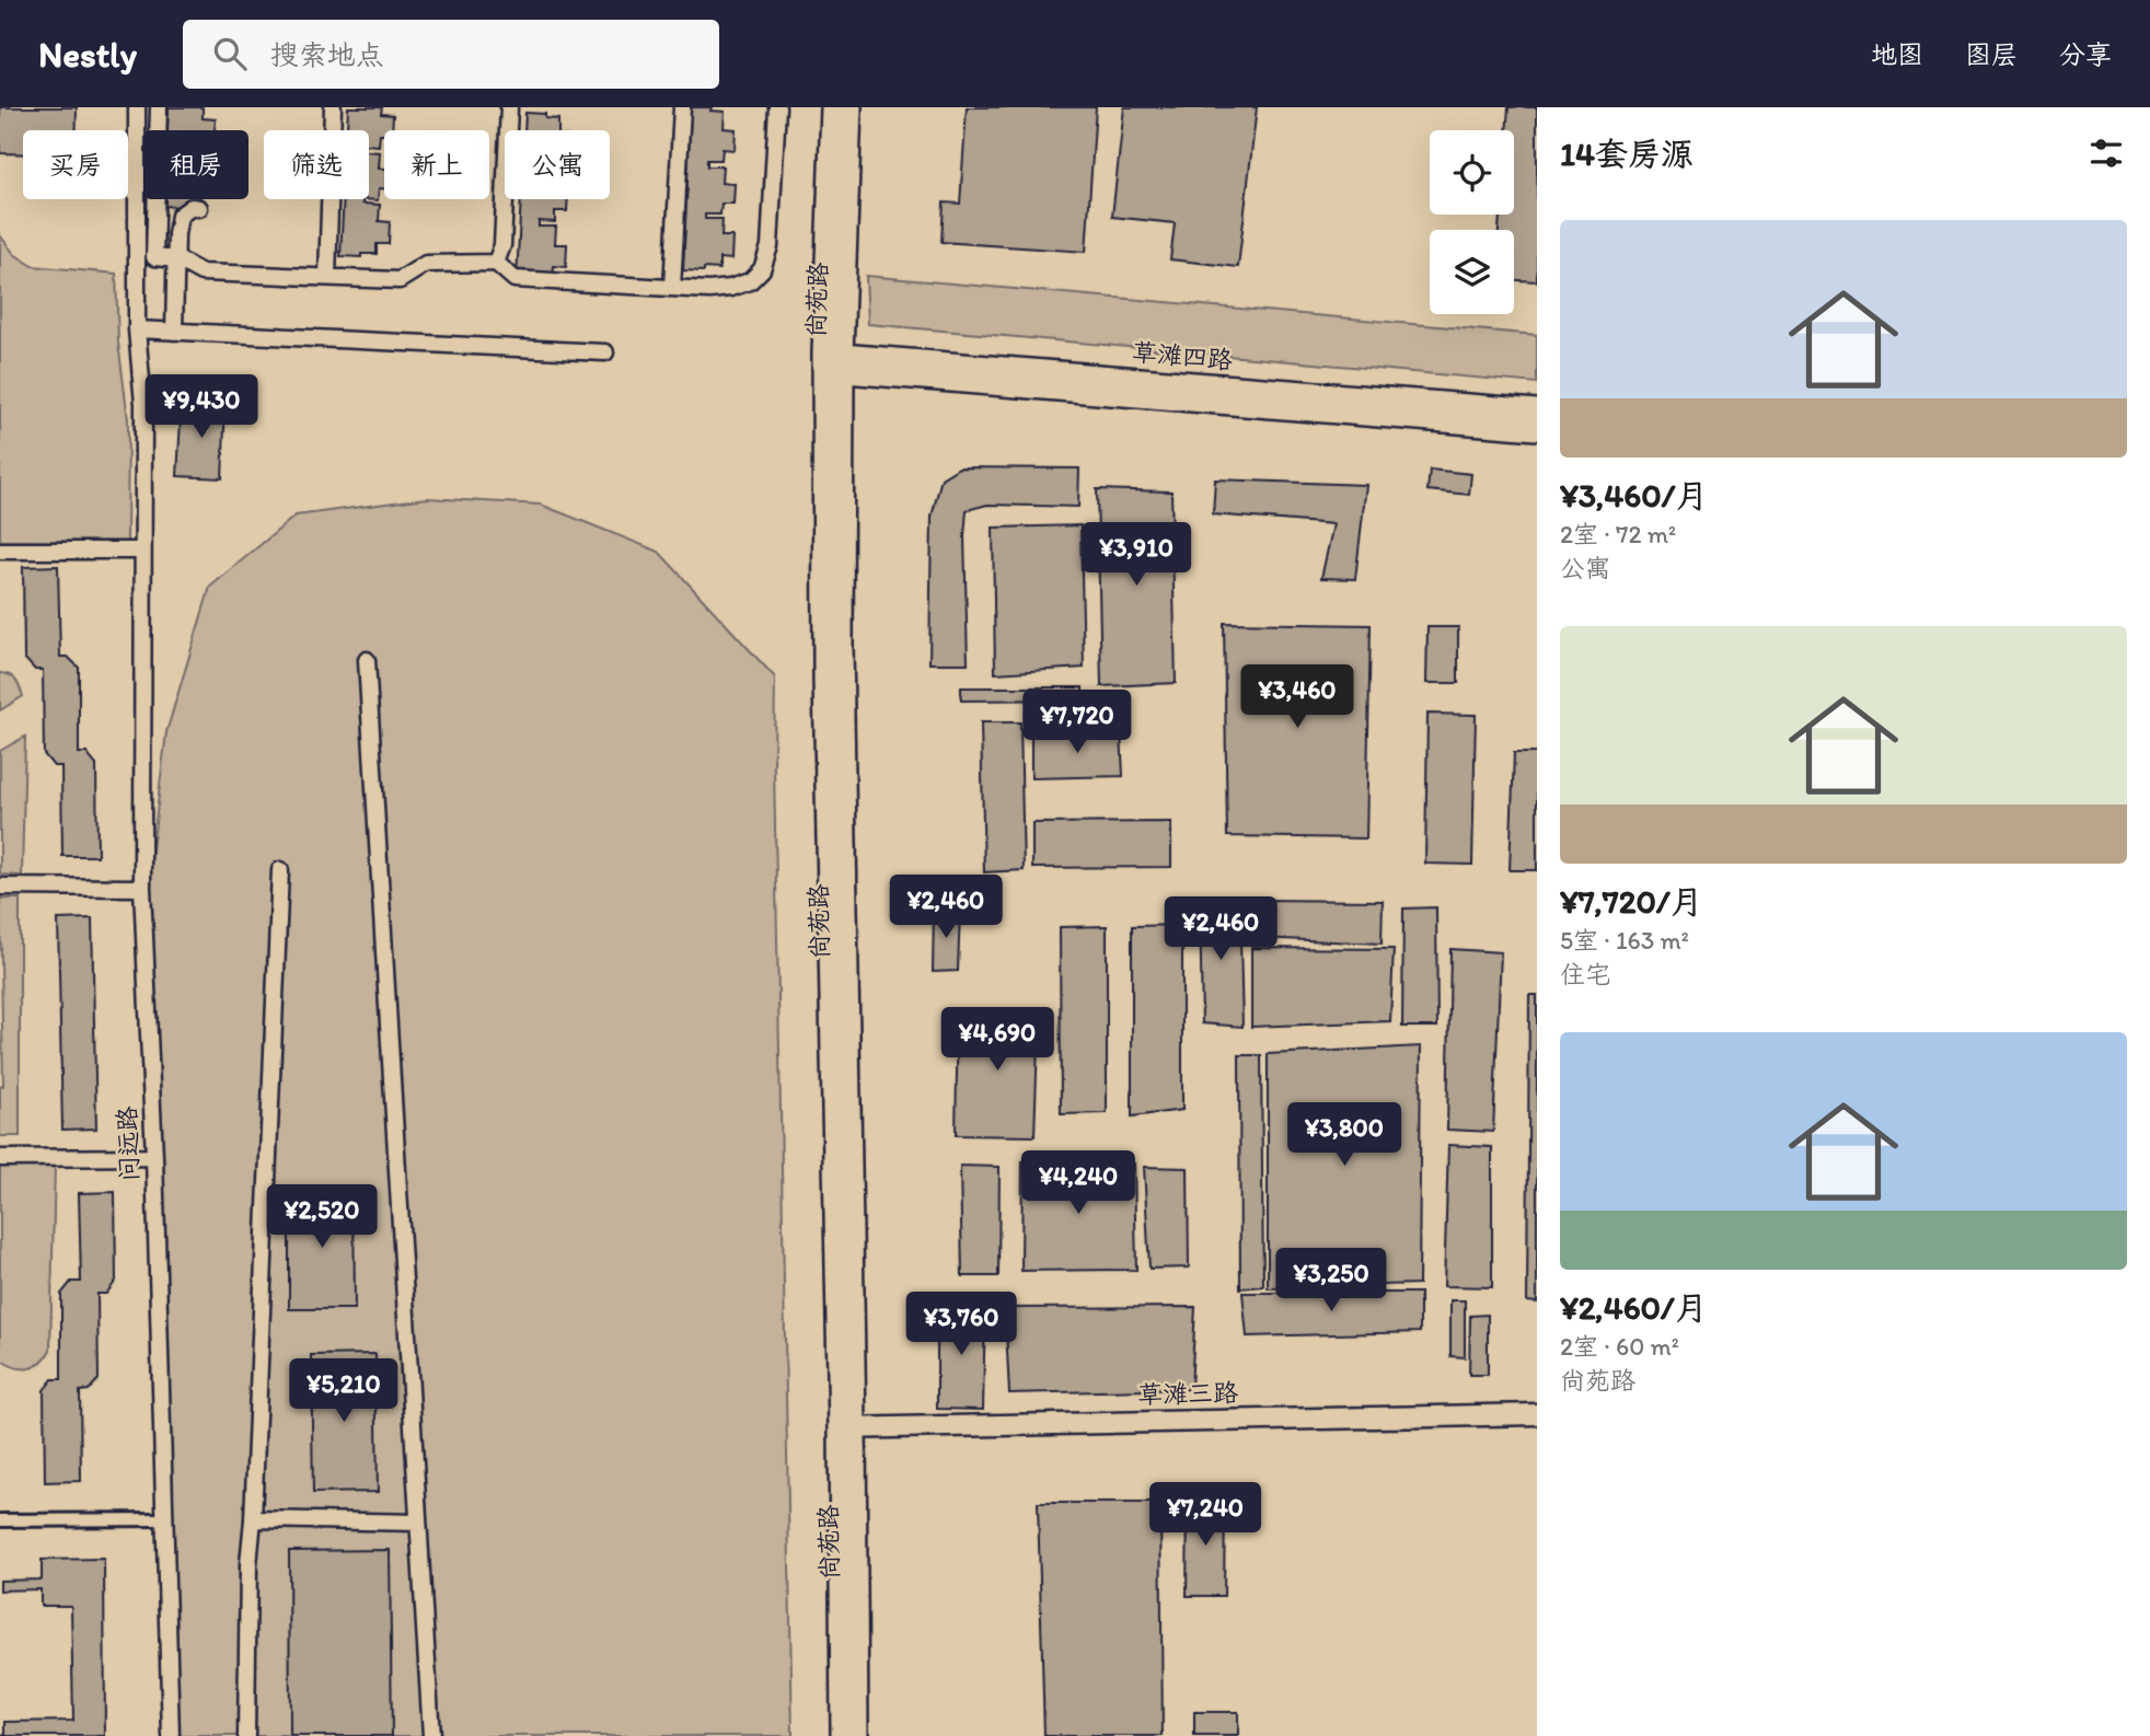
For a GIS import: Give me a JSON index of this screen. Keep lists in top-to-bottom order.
{
  "streets": {
    "main road": ["尚苑路", "草滩四路"],
    "street": ["问远路", "草滩三路"]
  },
  "crossings": [
    ["尚苑路", "草滩四路"],
    ["尚苑路", "草滩三路"]
  ],
  "page": {
    "header": "Nestly",
    "search": "搜索地点",
    "nav": ["地图", "图层", "分享"],
    "heading": "14套房源",
    "chip": [
      "买房",
      "租房",
      "筛选",
      "新上",
      "公寓"
    ],
    "list": [
      {
        "name": "¥3,460/月",
        "note": "2室 · 72 m² · 公寓"
      },
      {
        "name": "¥7,720/月",
        "note": "5室 · 163 m² · 住宅"
      },
      {
        "name": "¥2,460/月",
        "note": "2室 · 60 m² · 尚苑路"
      }
    ],
    "price": [
      "¥9,430",
      "¥3,910",
      "¥3,460",
      "¥7,720",
      "¥2,460",
      "¥2,460",
      "¥4,690",
      "¥3,800",
      "¥4,240",
      "¥2,520",
      "¥3,250",
      "¥3,760",
      "¥5,210",
      "¥7,240"
    ]
  }
}
